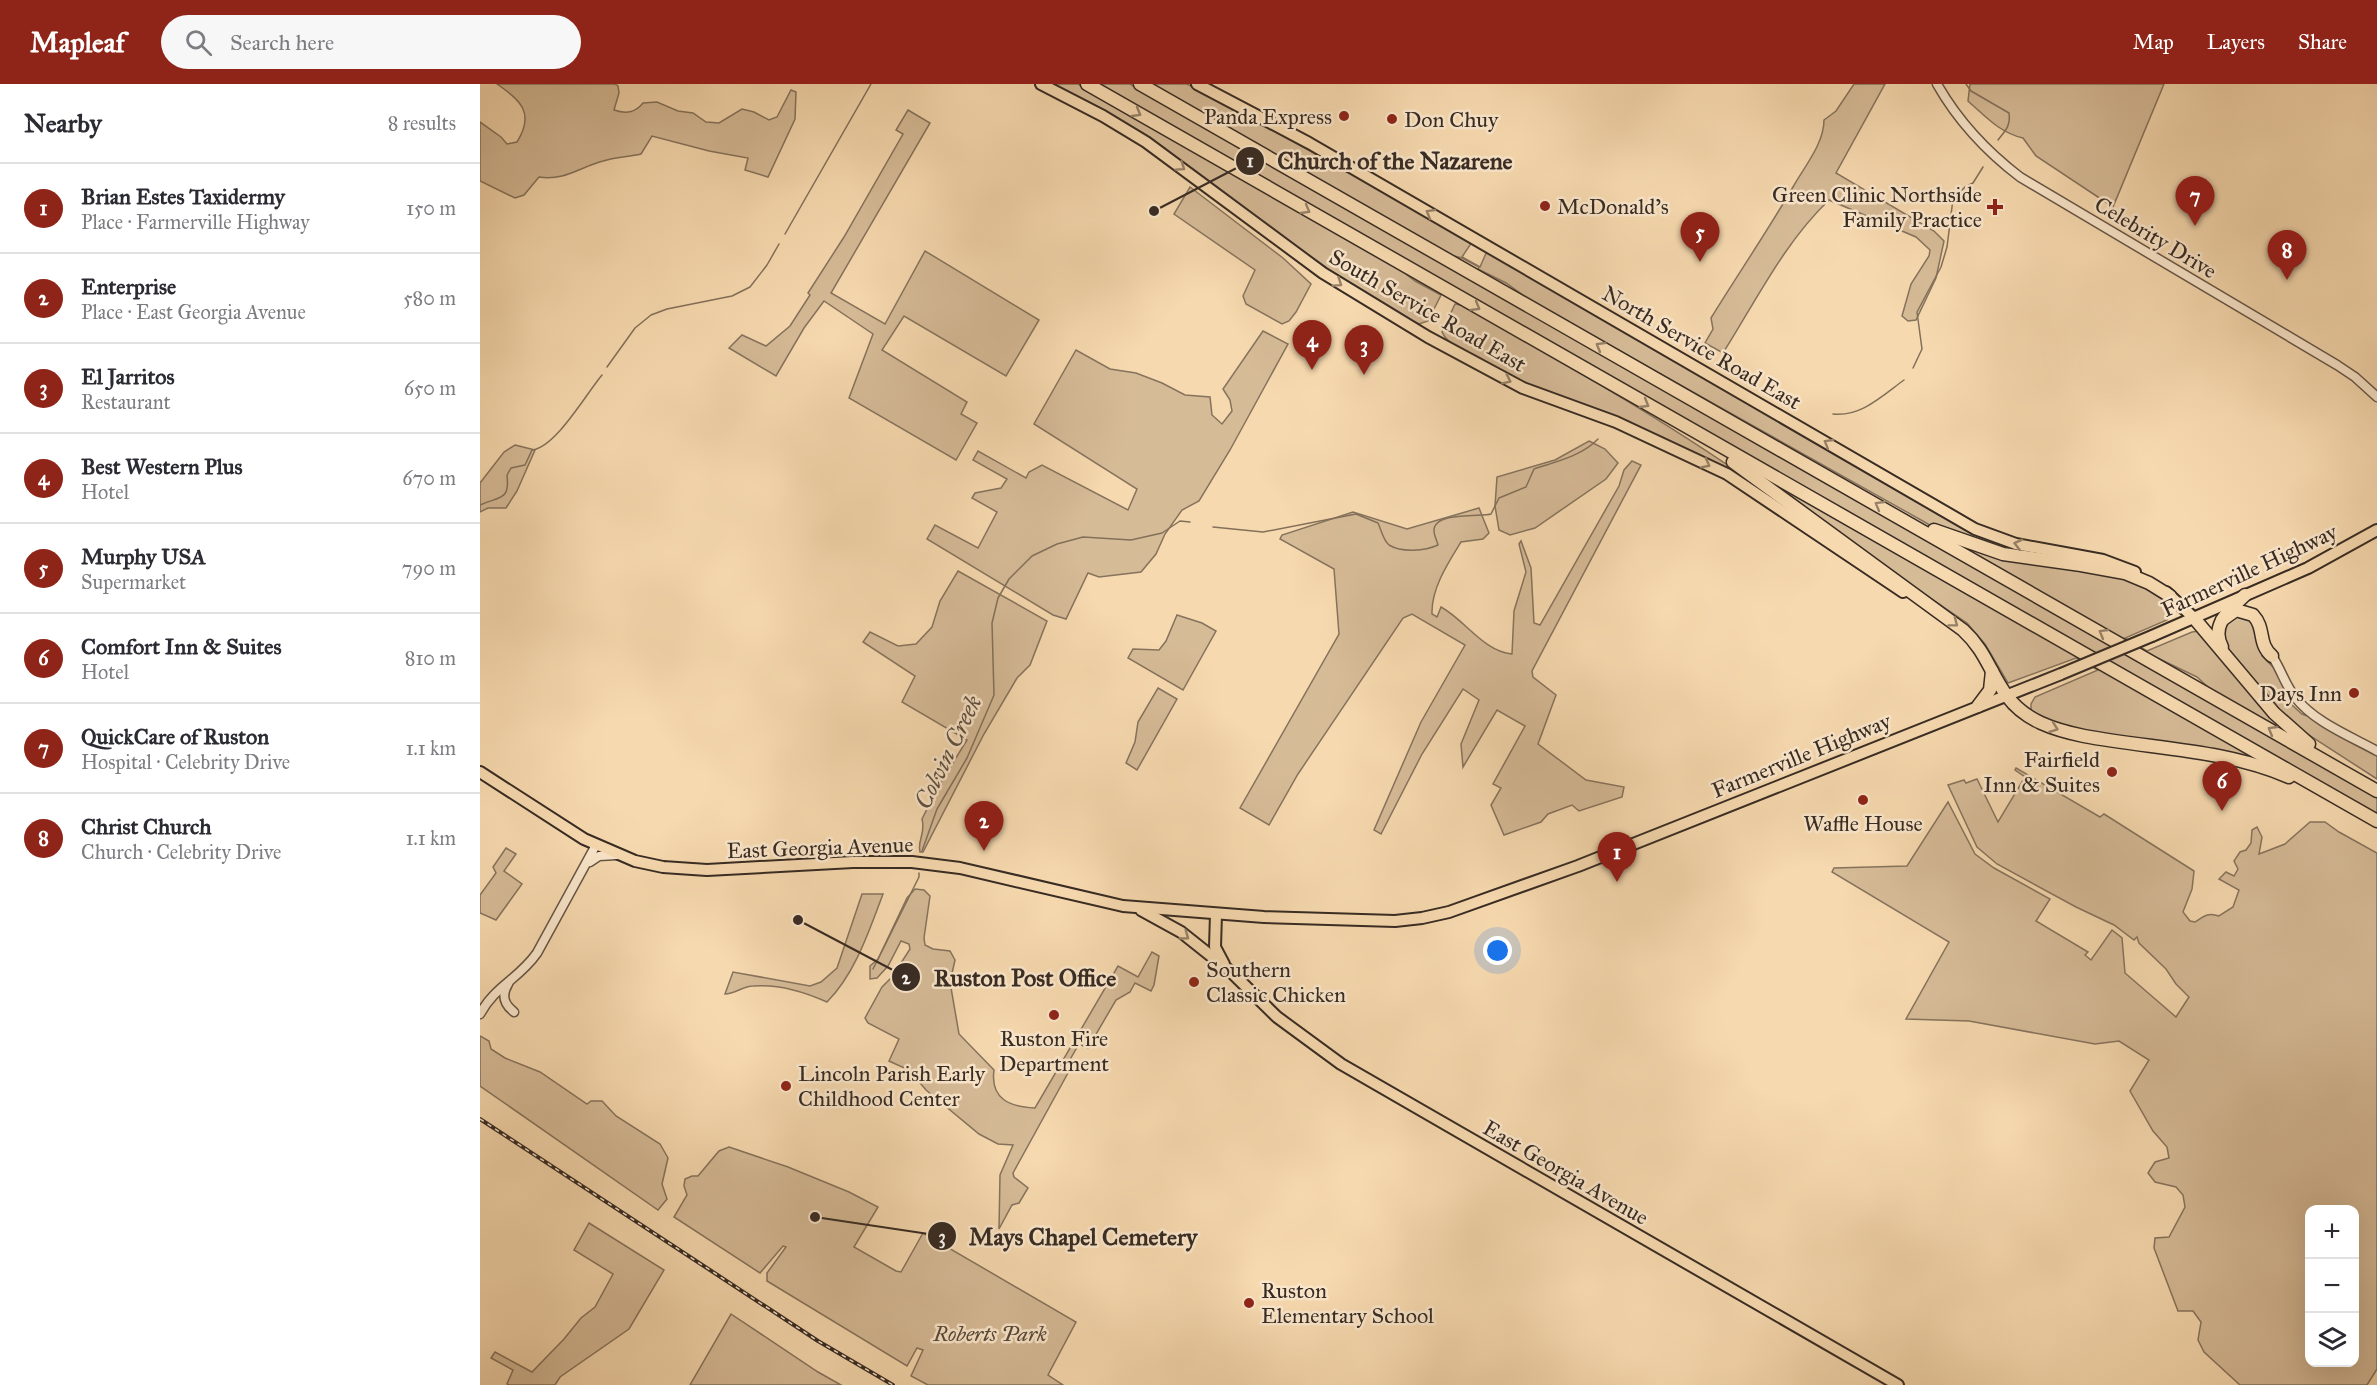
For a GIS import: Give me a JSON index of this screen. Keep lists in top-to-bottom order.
{
  "streets": {
    "main road": [
      "South Service Road East",
      "North Service Road East",
      "Farmerville Highway",
      "East Georgia Avenue"
    ],
    "street": ["Celebrity Drive"]
  },
  "crossings": [
    ["North Service Road East", "Farmerville Highway"],
    ["Farmerville Highway", "East Georgia Avenue"]
  ],
  "one_way": ["South Service Road East", "North Service Road East"],
  "water": ["Colvin Creek"],
  "parks": ["Roberts Park"],
  "places": {
    "other": [
      "Panda Express",
      "Don Chuy",
      "McDonald's",
      "Church of the Nazarene",
      "Days Inn",
      "Fairfield Inn & Suites",
      "Waffle House",
      "Ruston Post Office",
      "Southern Classic Chicken",
      "Ruston Fire Department",
      "Lincoln Parish Early Childhood Center",
      "Mays Chapel Cemetery",
      "Ruston Elementary School"
    ],
    "health": ["Green Clinic Northside Family Practice"]
  },
  "page": {
    "header": "Mapleaf",
    "search": "Search here",
    "nav": ["Map", "Layers", "Share"],
    "heading": ["Nearby", "8 results"],
    "list": [
      {
        "mark": "1",
        "name": "Brian Estes Taxidermy",
        "note": "Place · Farmerville Highway",
        "value": "150 m"
      },
      {
        "mark": "2",
        "name": "Enterprise",
        "note": "Place · East Georgia Avenue",
        "value": "580 m"
      },
      {
        "mark": "3",
        "name": "El Jarritos",
        "note": "Restaurant",
        "value": "650 m"
      },
      {
        "mark": "4",
        "name": "Best Western Plus",
        "note": "Hotel",
        "value": "670 m"
      },
      {
        "mark": "5",
        "name": "Murphy USA",
        "note": "Supermarket",
        "value": "790 m"
      },
      {
        "mark": "6",
        "name": "Comfort Inn & Suites",
        "note": "Hotel",
        "value": "810 m"
      },
      {
        "mark": "7",
        "name": "QuickCare of Ruston",
        "note": "Hospital · Celebrity Drive",
        "value": "1.1 km"
      },
      {
        "mark": "8",
        "name": "Christ Church",
        "note": "Church · Celebrity Drive",
        "value": "1.1 km"
      }
    ],
    "pins": [
      "7",
      "5",
      "8",
      "4",
      "3",
      "6",
      "2",
      "1"
    ],
    "map_buttons": ["+", "−"]
  }
}
